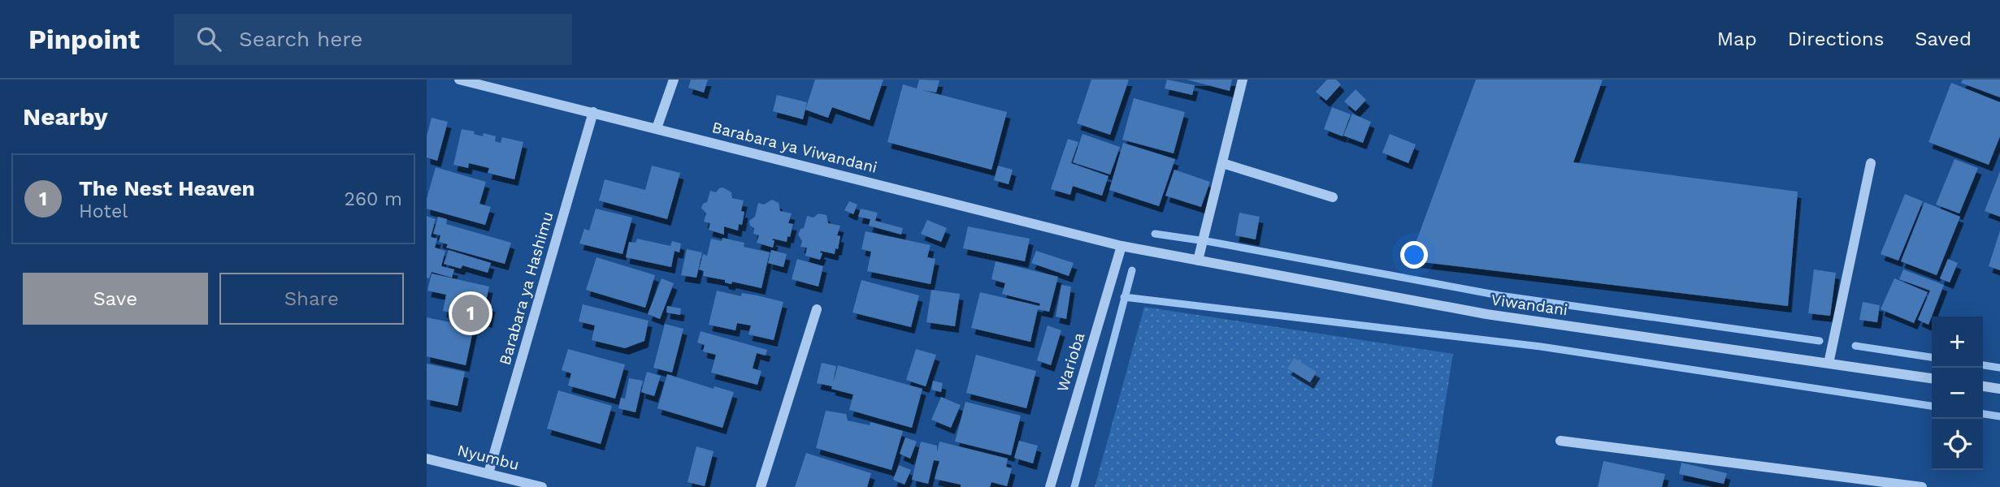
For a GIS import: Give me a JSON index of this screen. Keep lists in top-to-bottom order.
{
  "streets": {
    "street": [
      "Barabara ya Viwandani",
      "Barabara ya Hashimu",
      "Viwandani",
      "Warioba",
      "Nyumbu"
    ]
  },
  "crossings": [
    ["Barabara ya Viwandani", "Barabara ya Hashimu"],
    ["Barabara ya Viwandani", "Viwandani"],
    ["Barabara ya Viwandani", "Warioba"],
    ["Barabara ya Hashimu", "Nyumbu"],
    ["Viwandani", "Warioba"]
  ],
  "page": {
    "header": "Pinpoint",
    "search": "Search here",
    "nav": ["Map", "Directions", "Saved"],
    "heading": "Nearby",
    "list": [
      {
        "mark": "1",
        "name": "The Nest Heaven",
        "note": "Hotel",
        "value": "260 m"
      }
    ],
    "buttons": ["Save", "Share"],
    "pins": "1",
    "map_buttons": ["+", "−"]
  }
}
